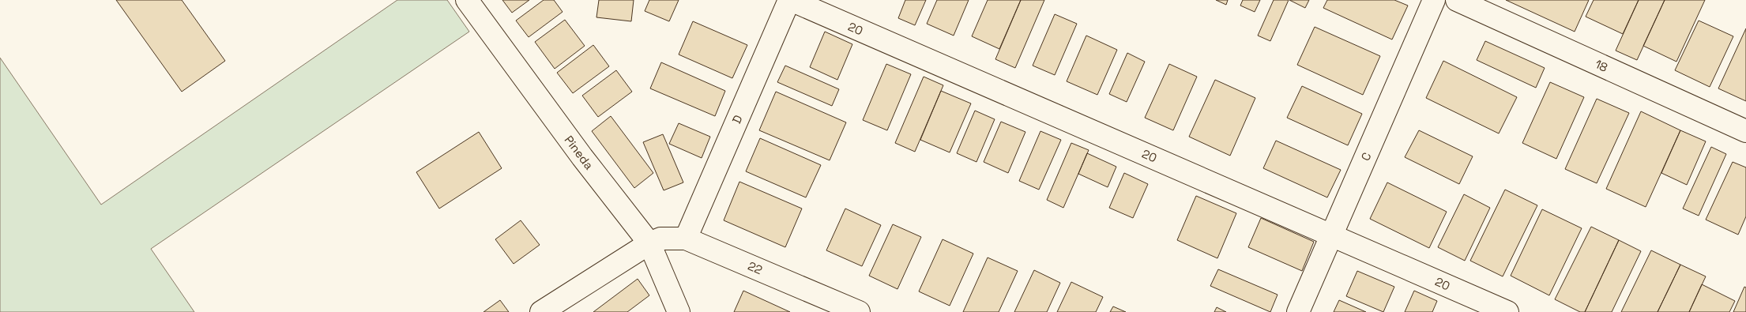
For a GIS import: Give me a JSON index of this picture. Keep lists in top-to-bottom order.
{
  "streets": {
    "street": [
      "20",
      "18",
      "D",
      "Pineda",
      "C",
      "22"
    ]
  },
  "crossings": [
    ["20", "D"],
    ["20", "C"],
    ["D", "22"],
    ["Pineda", "22"]
  ]
}
